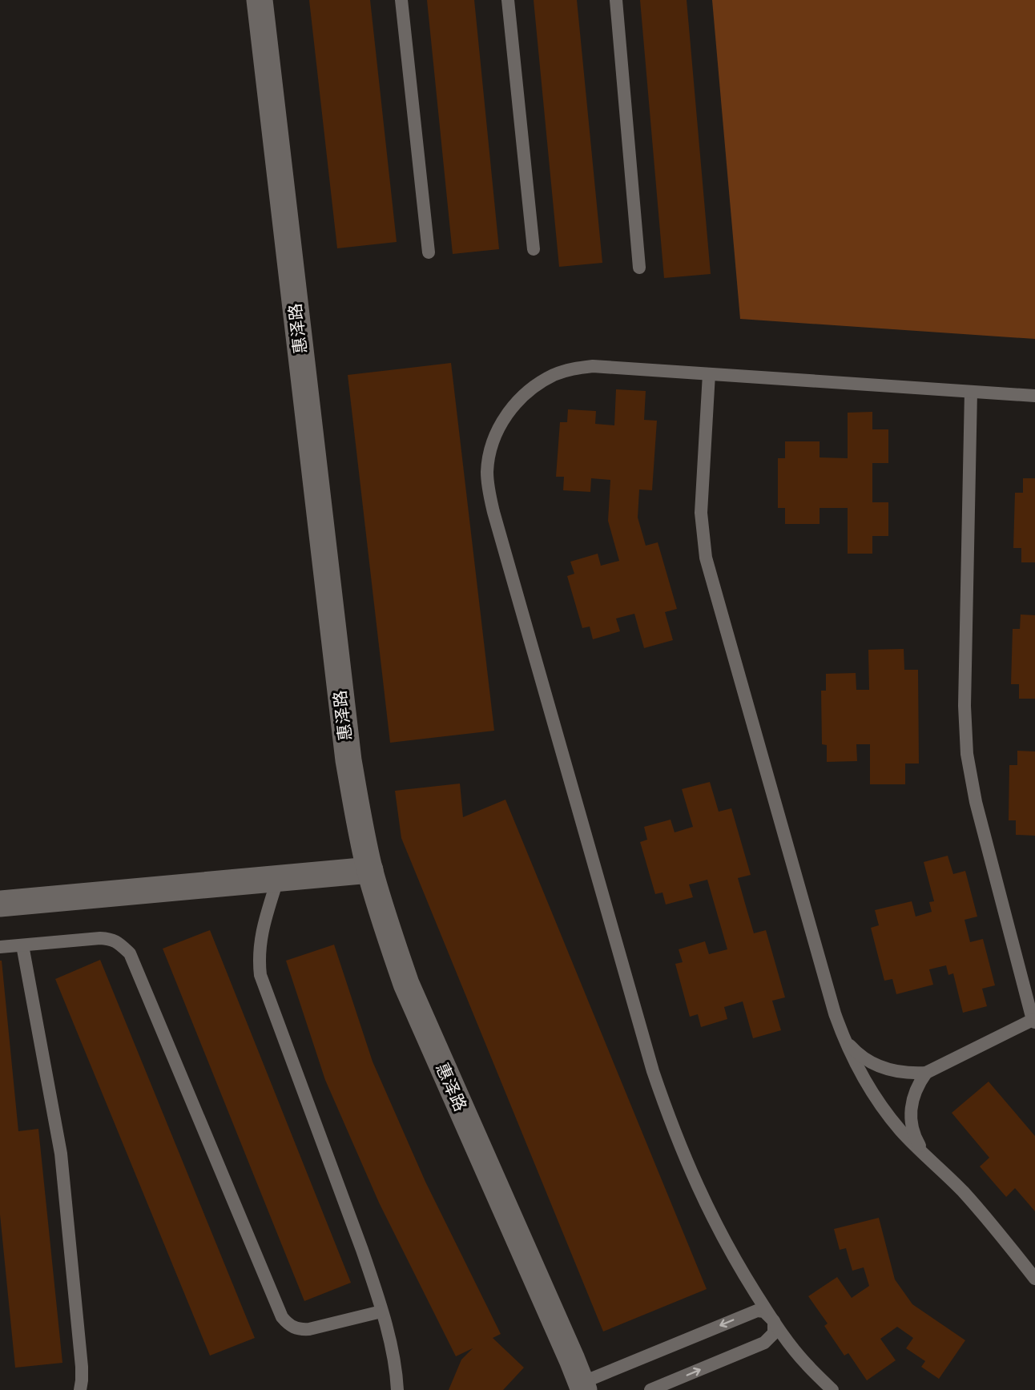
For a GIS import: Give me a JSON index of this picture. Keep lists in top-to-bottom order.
{
  "streets": {
    "street": ["惠泽路"]
  }
}
